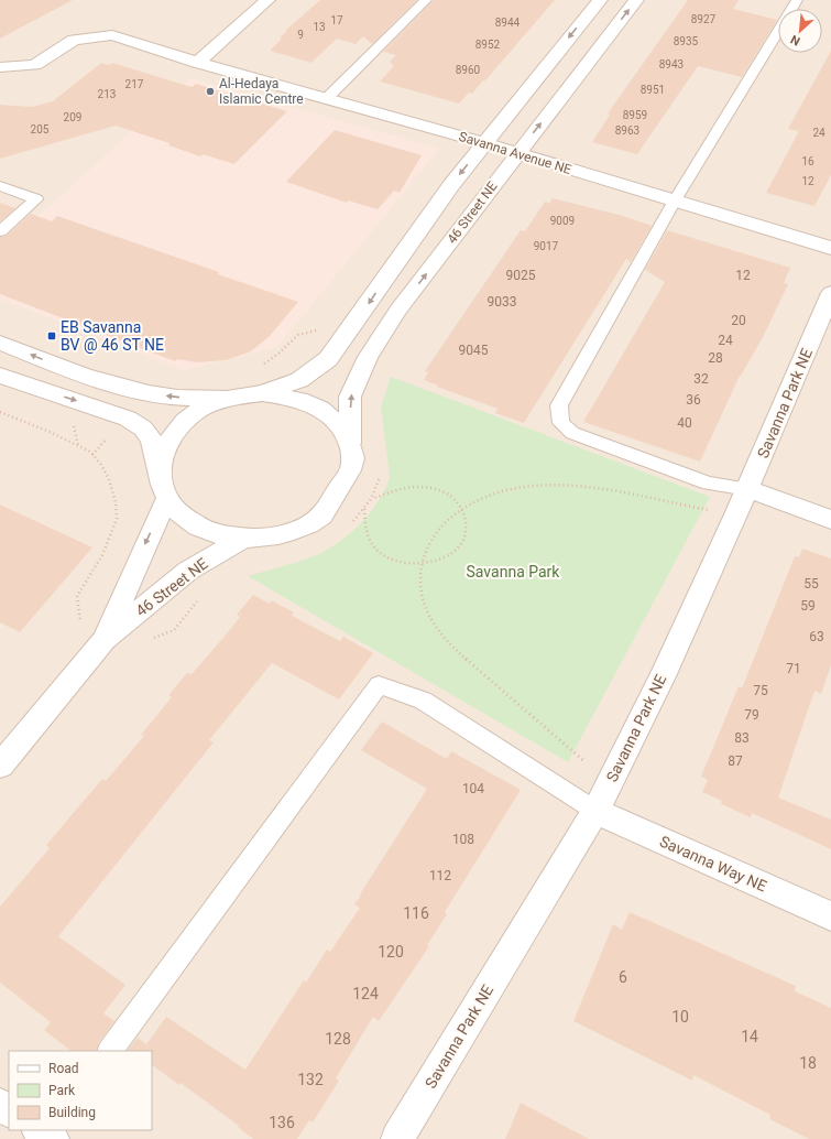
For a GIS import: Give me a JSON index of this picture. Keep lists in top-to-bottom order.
{
  "streets": {
    "street": [
      "Savanna Avenue NE",
      "46 Street NE",
      "Savanna Park NE",
      "Savanna Way NE"
    ]
  },
  "crossings": [
    ["Savanna Avenue NE", "46 Street NE"],
    ["Savanna Park NE", "Savanna Way NE"]
  ],
  "parks": ["Savanna Park"],
  "places": {
    "other": ["Al-Hedaya Islamic Centre"],
    "transit": ["EB Savanna BV @ 46 ST NE"]
  },
  "house_numbers": [
    "8927",
    "17",
    "8944",
    "13",
    "9",
    "8935",
    "8952",
    "8943",
    "8960",
    "217",
    "8951",
    "213",
    "8959",
    "209",
    "205",
    "8963",
    "24",
    "16",
    "12",
    "9009",
    "9017",
    "9025",
    "12",
    "9033",
    "20",
    "24",
    "9045",
    "28",
    "32",
    "36",
    "40",
    "55",
    "59",
    "63",
    "71",
    "75",
    "79",
    "83",
    "87",
    "104",
    "108",
    "112",
    "116",
    "120",
    "6",
    "124",
    "10",
    "14",
    "128",
    "18",
    "132",
    "136"
  ],
  "legend": ["Road", "Park", "Building"],
  "north": "bottom left"
}
